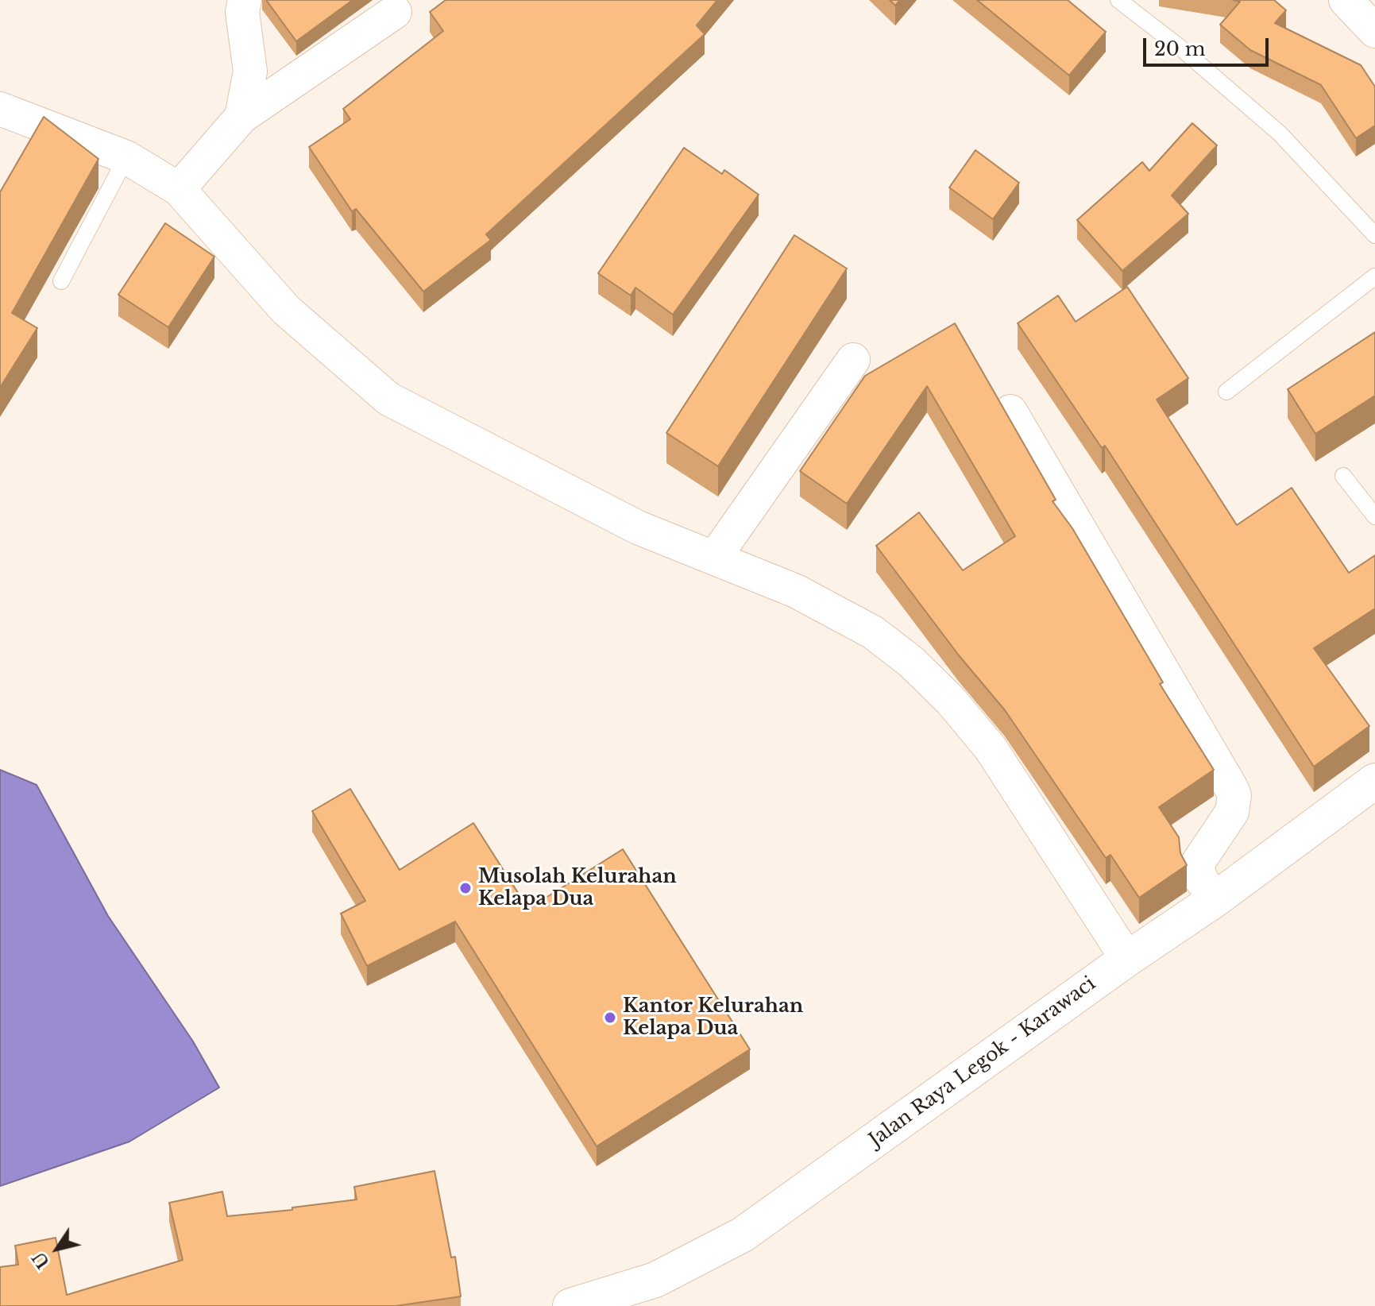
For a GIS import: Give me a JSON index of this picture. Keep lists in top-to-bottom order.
{
  "streets": {
    "main road": ["Jalan Raya Legok - Karawaci"]
  },
  "places": ["Musolah Kelurahan Kelapa Dua", "Kantor Kelurahan Kelapa Dua"],
  "scale_bar": "20 m",
  "north": "bottom left"
}
